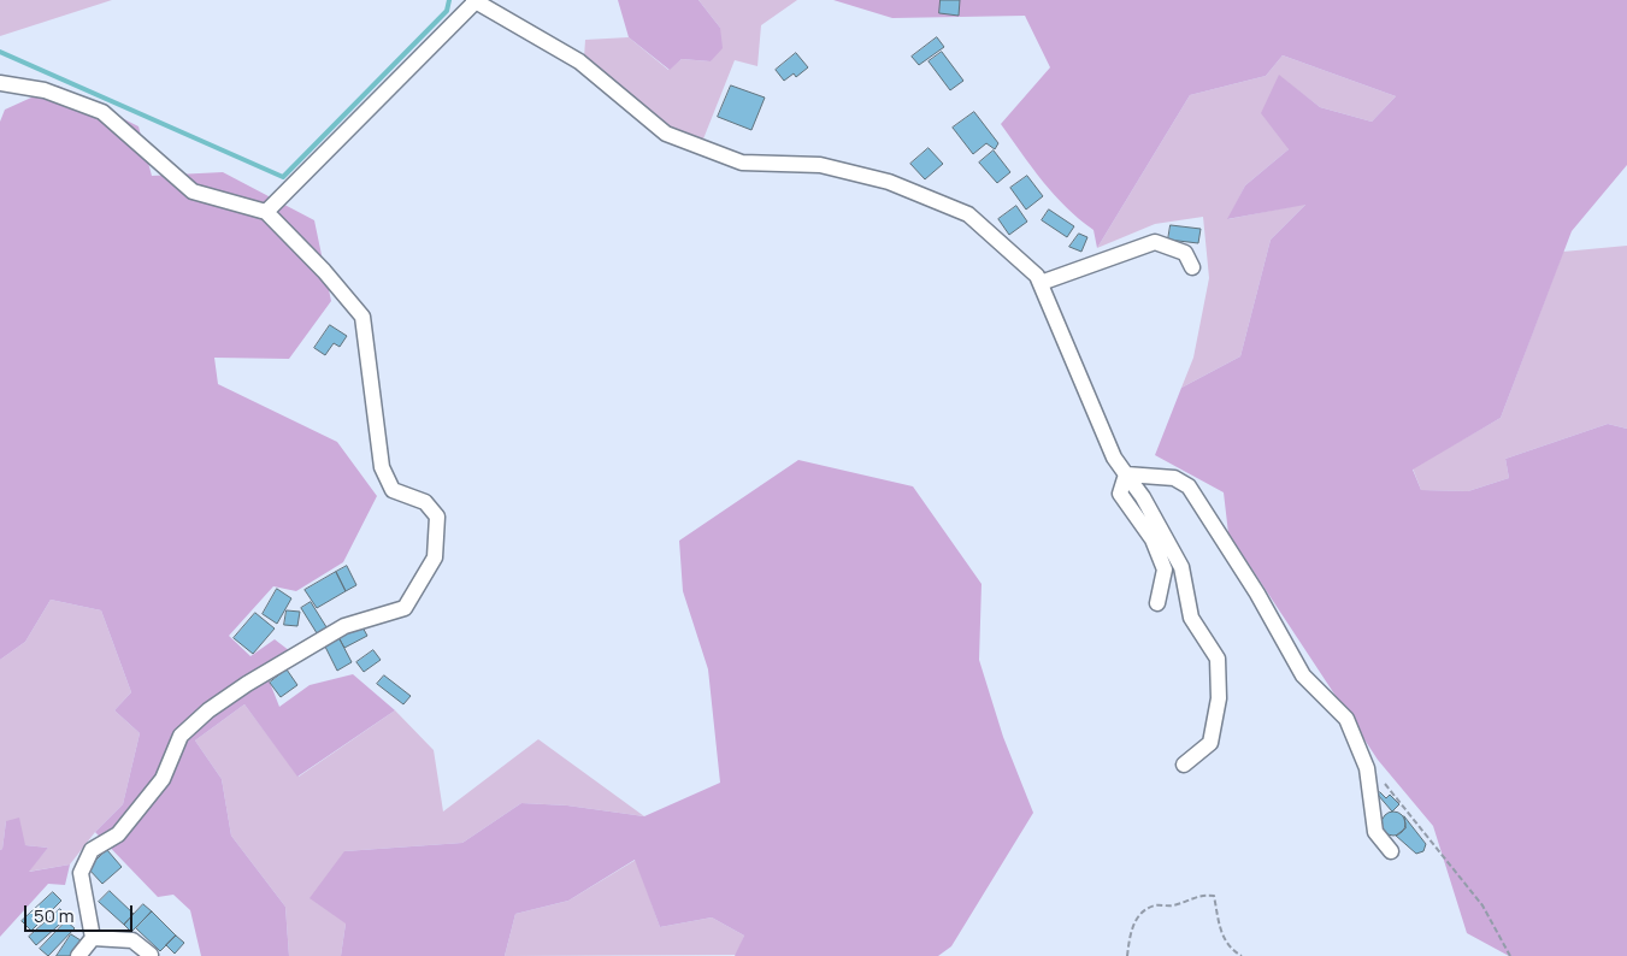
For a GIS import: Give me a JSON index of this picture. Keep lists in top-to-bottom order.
{
  "scale_bar": "50 m"
}
